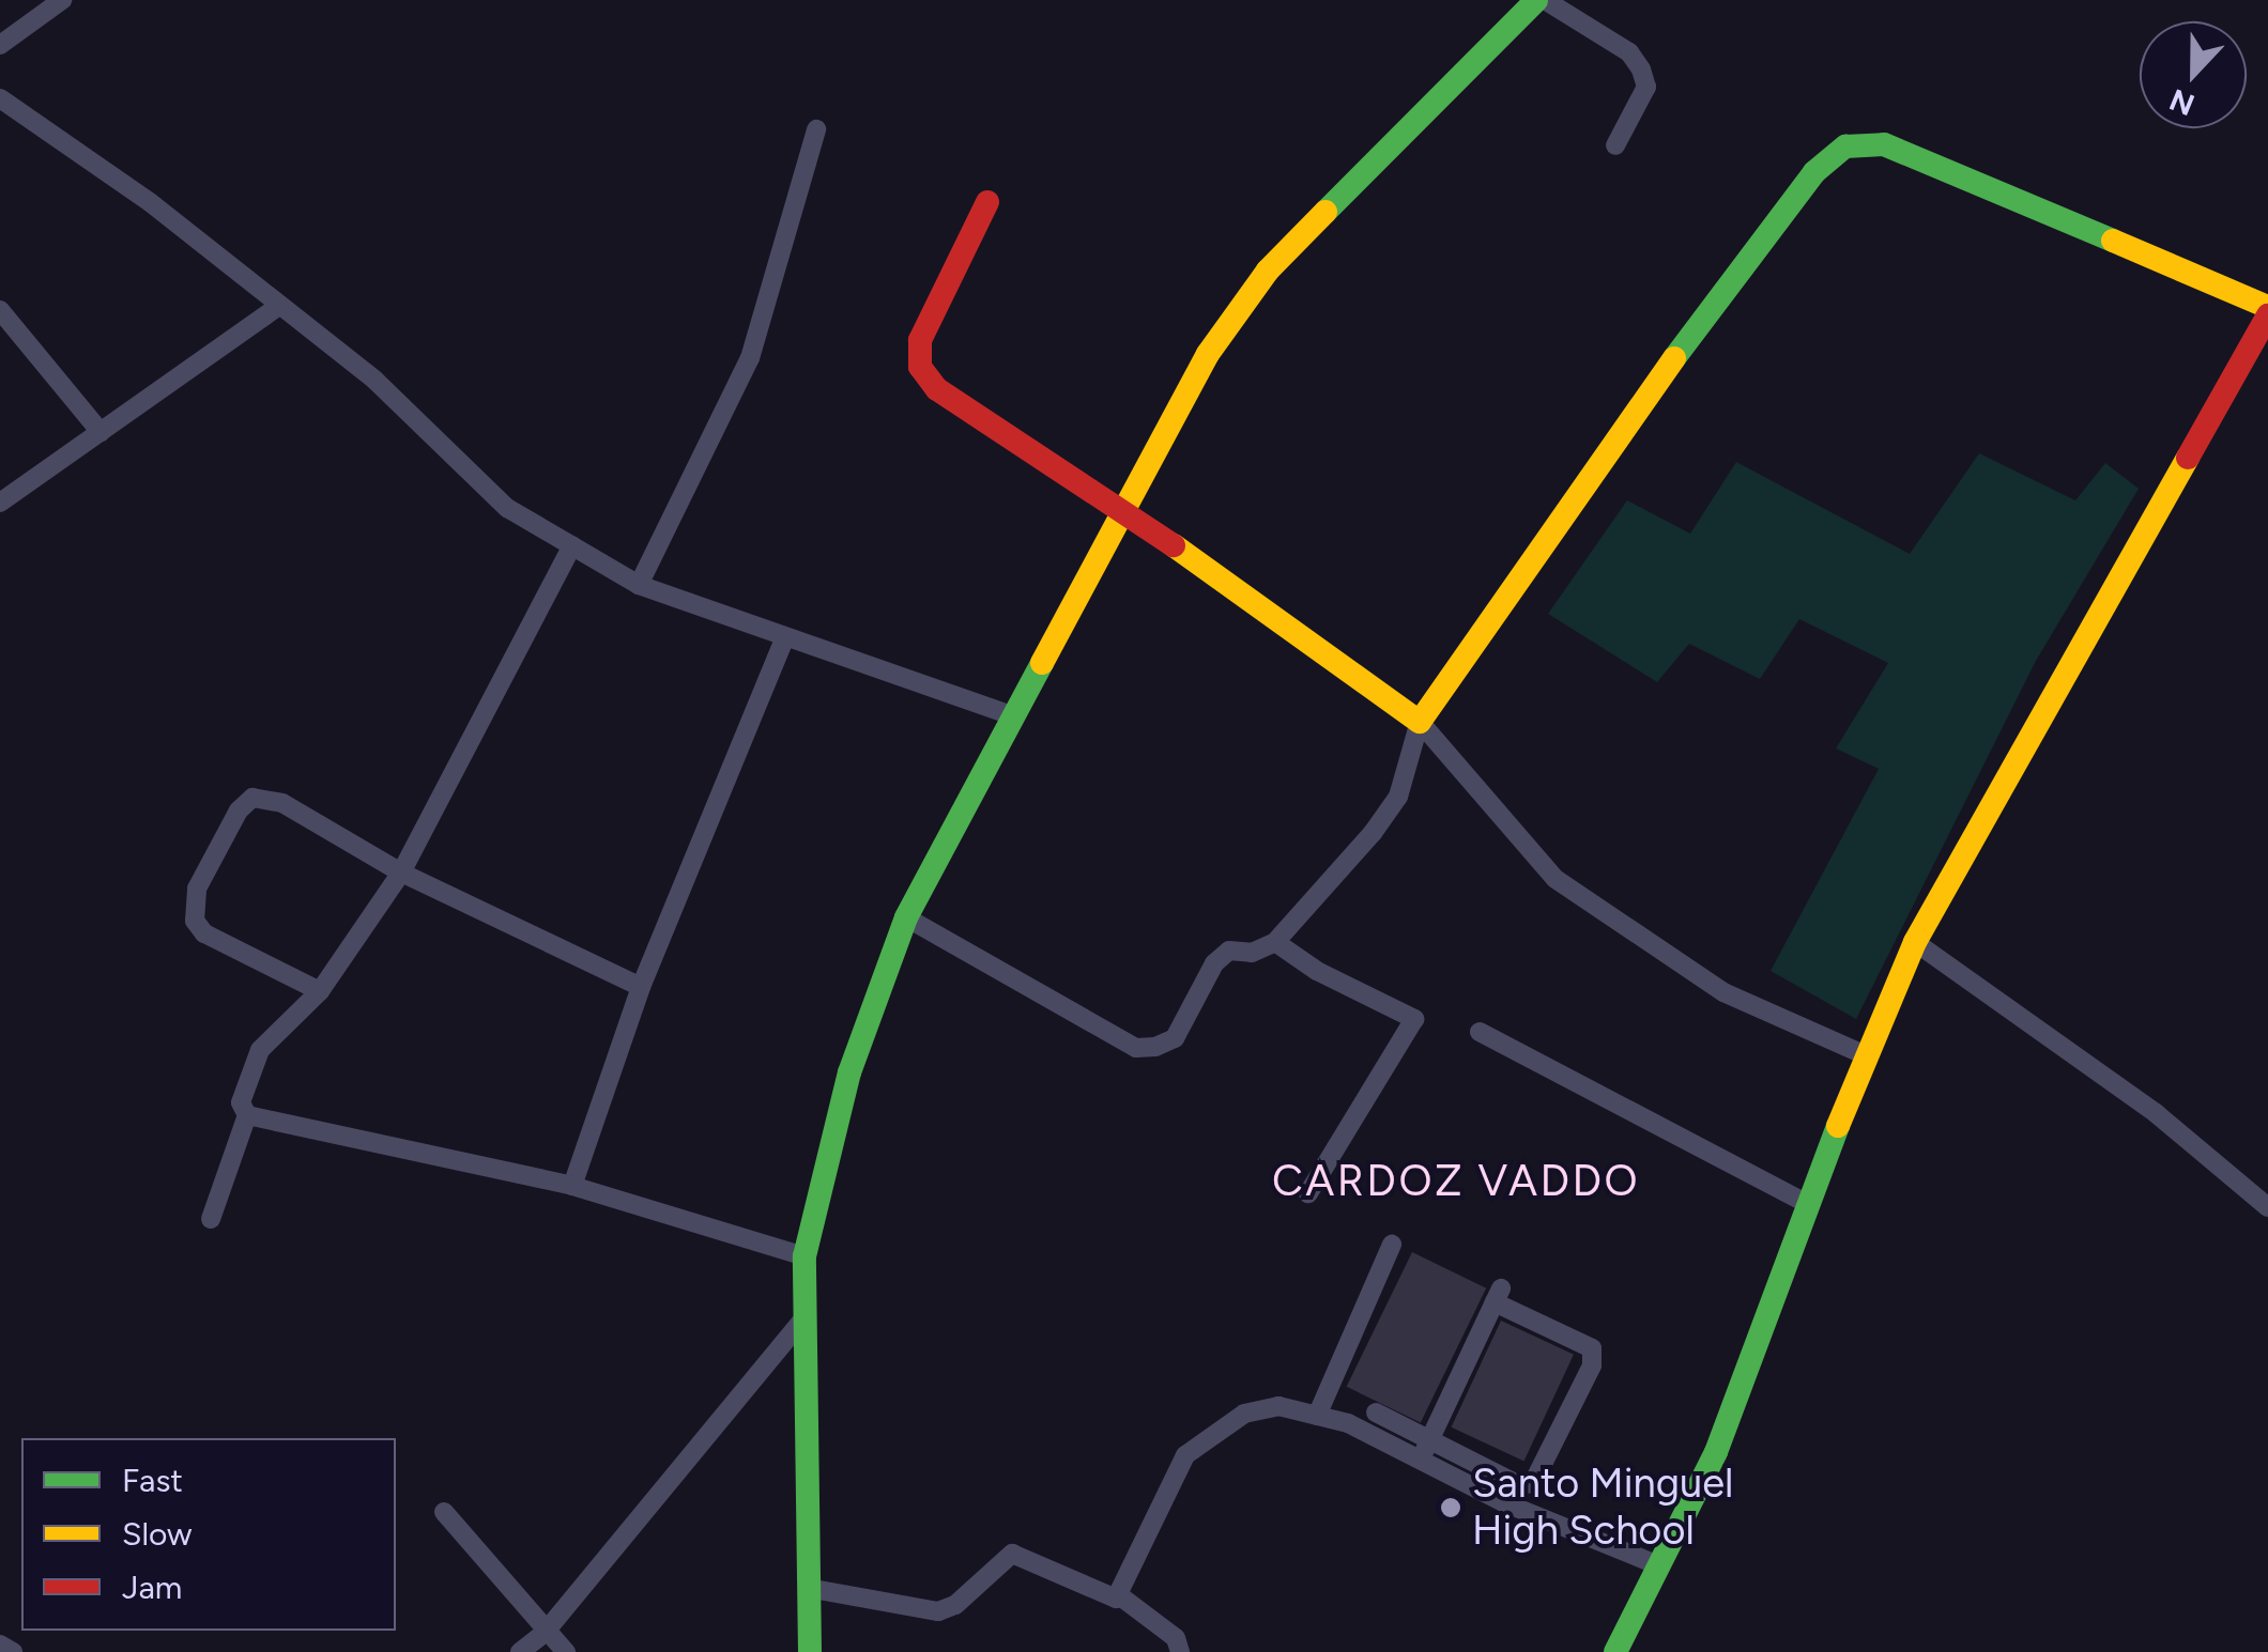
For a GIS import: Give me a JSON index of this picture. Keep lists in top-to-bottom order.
{
  "districts": ["CARDOZ VADDO"],
  "places": ["Santo Minguel High School"],
  "legend": ["Fast", "Slow", "Jam"],
  "north": "bottom"
}
